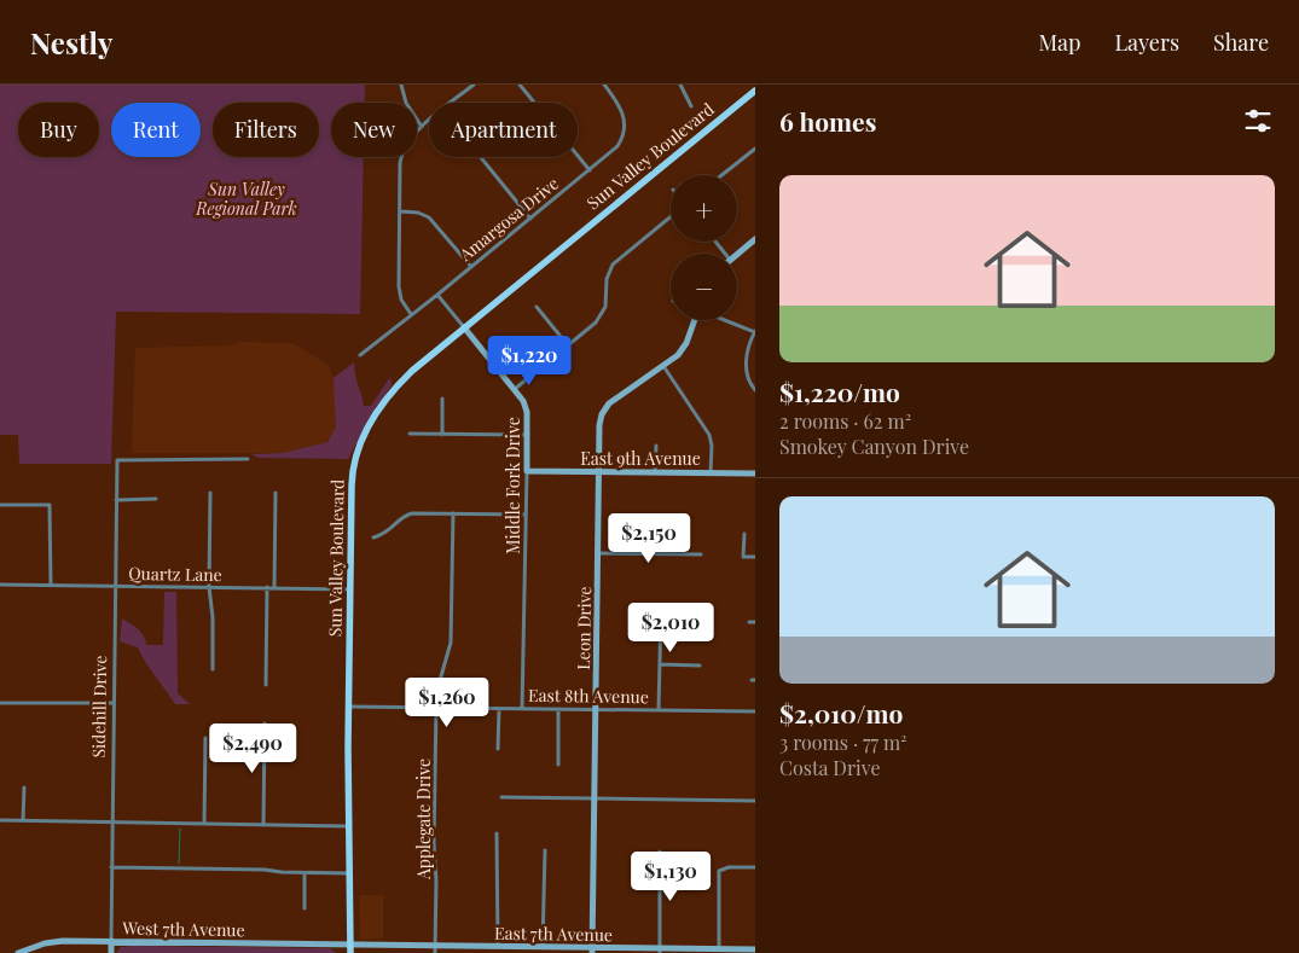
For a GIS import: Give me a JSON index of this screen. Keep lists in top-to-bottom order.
{
  "streets": {
    "main road": ["Sun Valley Boulevard"],
    "street": [
      "Amargosa Drive",
      "East 9th Avenue",
      "Middle Fork Drive",
      "Quartz Lane",
      "Leon Drive",
      "East 8th Avenue",
      "Sidehill Drive",
      "Applegate Drive",
      "West 7th Avenue",
      "East 7th Avenue"
    ]
  },
  "crossings": [
    ["Sun Valley Boulevard", "Middle Fork Drive"],
    ["Sun Valley Boulevard", "Quartz Lane"],
    ["Sun Valley Boulevard", "East 8th Avenue"],
    ["Sun Valley Boulevard", "West 7th Avenue"],
    ["Sun Valley Boulevard", "East 7th Avenue"],
    ["Amargosa Drive", "Middle Fork Drive"],
    ["East 9th Avenue", "Middle Fork Drive"],
    ["East 9th Avenue", "Leon Drive"],
    ["Middle Fork Drive", "East 8th Avenue"],
    ["Quartz Lane", "Sidehill Drive"],
    ["Leon Drive", "East 8th Avenue"],
    ["Leon Drive", "East 7th Avenue"],
    ["East 8th Avenue", "Applegate Drive"],
    ["Sidehill Drive", "West 7th Avenue"],
    ["Applegate Drive", "East 7th Avenue"],
    ["West 7th Avenue", "East 7th Avenue"]
  ],
  "parks": ["Sun Valley Regional Park"],
  "page": {
    "header": "Nestly",
    "nav": ["Map", "Layers", "Share"],
    "heading": "6 homes",
    "chip": [
      "Buy",
      "Rent",
      "Filters",
      "New",
      "Apartment"
    ],
    "list": [
      {
        "name": "$1,220/mo",
        "note": "2 rooms · 62 m² · Smokey Canyon Drive"
      },
      {
        "name": "$2,010/mo",
        "note": "3 rooms · 77 m² · Costa Drive"
      }
    ],
    "map_buttons": ["+", "−"],
    "price": [
      "$1,220",
      "$2,150",
      "$2,010",
      "$1,260",
      "$2,490",
      "$1,130"
    ]
  }
}
